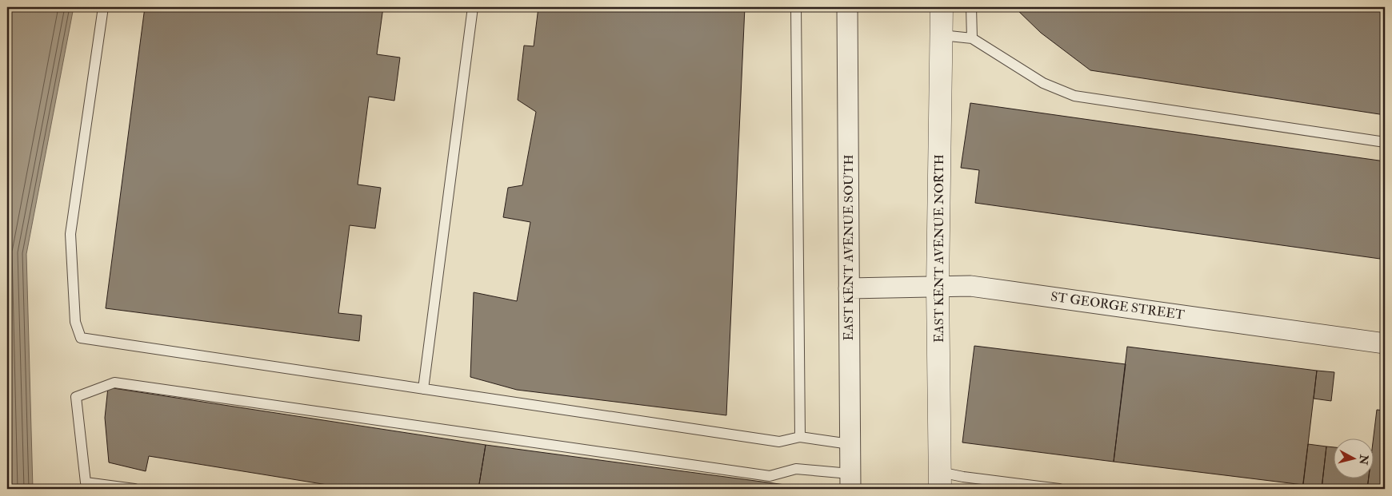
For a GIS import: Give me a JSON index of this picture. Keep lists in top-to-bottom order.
{
  "streets": {
    "street": ["EAST KENT AVENUE SOUTH", "EAST KENT AVENUE NORTH", "ST GEORGE STREET"]
  },
  "crossings": [
    ["EAST KENT AVENUE SOUTH", "ST GEORGE STREET"],
    ["EAST KENT AVENUE NORTH", "ST GEORGE STREET"]
  ],
  "north": "right"
}
